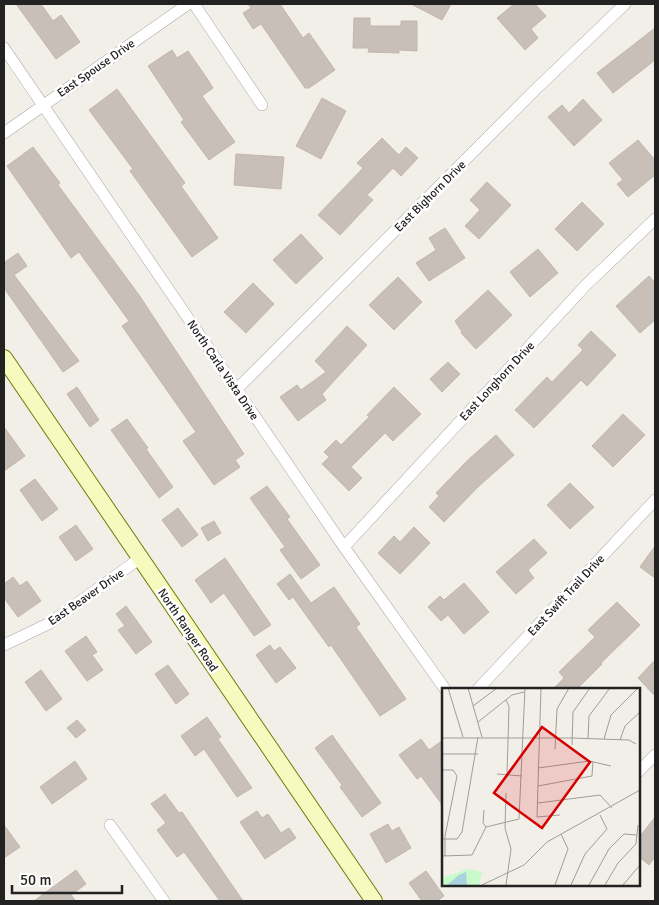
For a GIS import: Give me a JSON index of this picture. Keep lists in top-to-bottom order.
{
  "streets": {
    "street": [
      "East Spouse Drive",
      "East Bighorn Drive",
      "North Carla Vista Drive",
      "East Longhorn Drive",
      "East Swift Trail Drive",
      "East Beaver Drive",
      "North Ranger Road"
    ]
  },
  "crossings": [
    ["East Spouse Drive", "North Carla Vista Drive"],
    ["East Bighorn Drive", "North Carla Vista Drive"],
    ["North Carla Vista Drive", "East Longhorn Drive"],
    ["East Beaver Drive", "North Ranger Road"]
  ],
  "scale_bar": "50 m"
}
